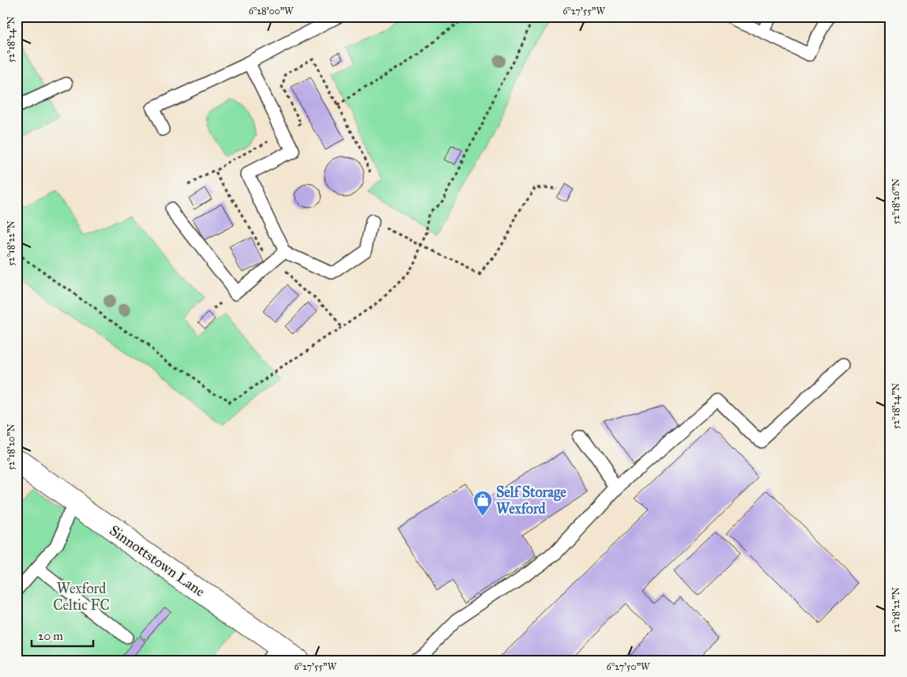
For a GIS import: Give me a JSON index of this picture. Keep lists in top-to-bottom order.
{
  "streets": {
    "street": ["Sinnottstown Lane"]
  },
  "parks": ["Wexford Celtic FC"],
  "places": {
    "shop": ["Self Storage Wexford"]
  },
  "scale_bar": "20 m",
  "coordinates": [
    "6°28'00\"W",
    "6°27'55\"W",
    "52°18'24\"N",
    "52°18'26\"N",
    "52°18'22\"N",
    "52°18'20\"N",
    "6°27'50\"W"
  ]
}
